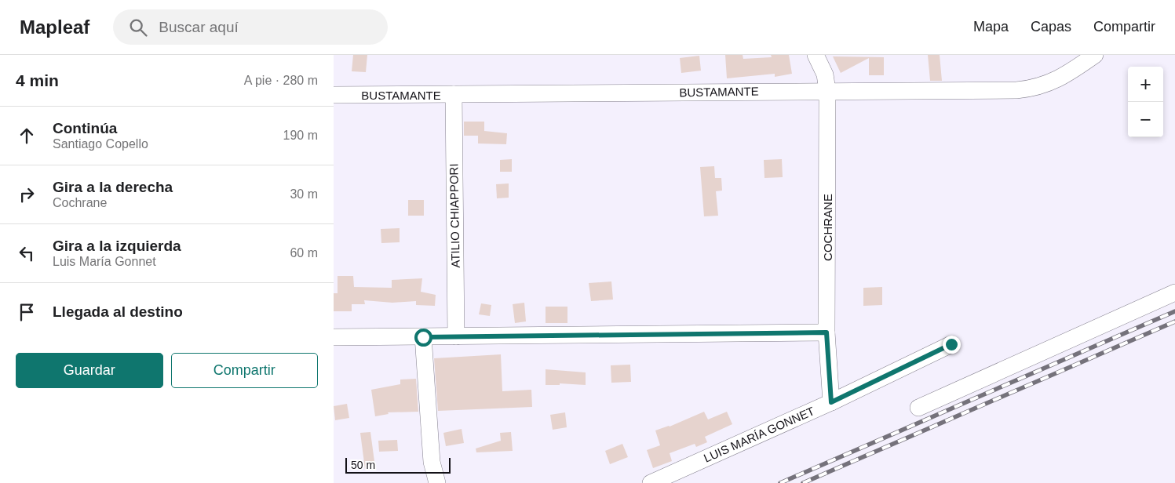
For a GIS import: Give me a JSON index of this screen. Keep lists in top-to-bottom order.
{
  "streets": {
    "street": [
      "BUSTAMANTE",
      "ATILIO CHIAPPORI",
      "COCHRANE",
      "LUIS MARÍA GONNET"
    ]
  },
  "crossings": [
    ["BUSTAMANTE", "ATILIO CHIAPPORI"],
    ["BUSTAMANTE", "COCHRANE"],
    ["COCHRANE", "LUIS MARÍA GONNET"]
  ],
  "scale_bar": "50 m",
  "page": {
    "header": "Mapleaf",
    "search": "Buscar aquí",
    "nav": ["Mapa", "Capas", "Compartir"],
    "heading": ["4 min", "A pie · 280 m"],
    "map_buttons": ["+", "−"],
    "list": [
      ["Continúa", "Santiago Copello", "190 m"],
      ["Gira a la derecha", "Cochrane", "30 m"],
      ["Gira a la izquierda", "Luis María Gonnet", "60 m"],
      "Llegada al destino"
    ],
    "buttons": ["Guardar", "Compartir"],
    "scale": "50 m"
  }
}
